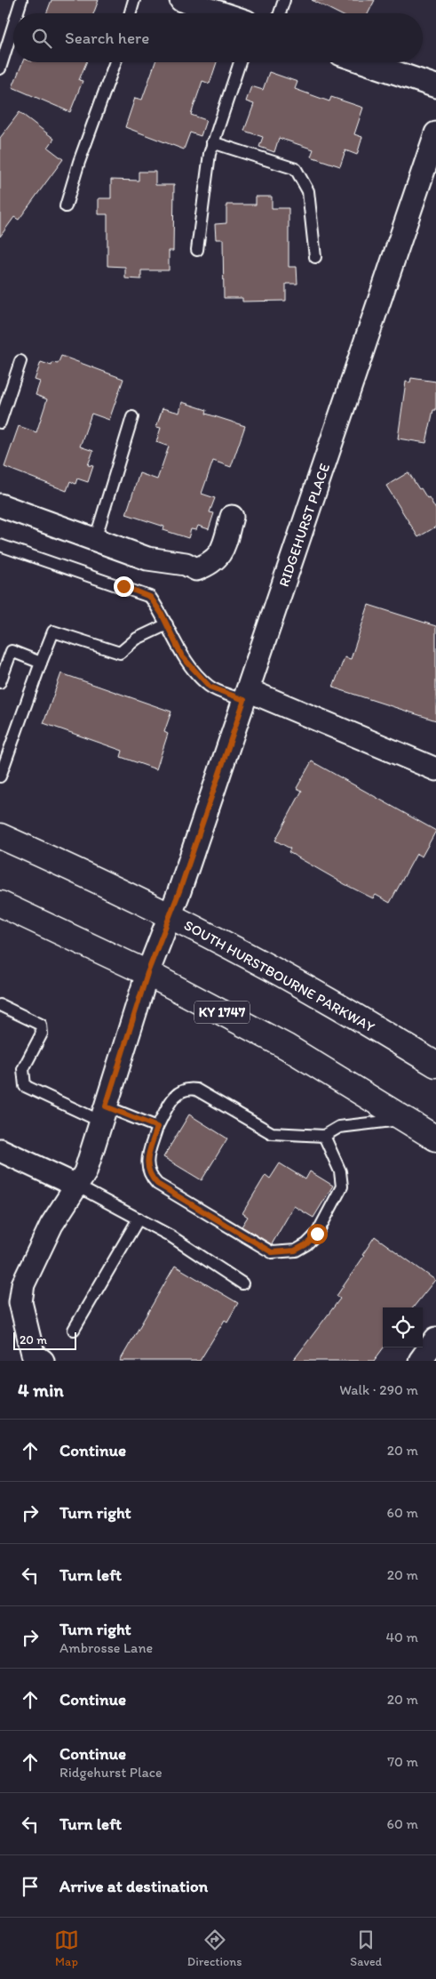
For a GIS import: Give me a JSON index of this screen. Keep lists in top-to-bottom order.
{
  "streets": {
    "main road": ["SOUTH HURSTBOURNE PARKWAY", "KY 1747"],
    "street": ["RIDGEHURST PLACE"]
  },
  "crossings": [
    ["RIDGEHURST PLACE", "SOUTH HURSTBOURNE PARKWAY"],
    ["RIDGEHURST PLACE", "KY 1747"]
  ],
  "scale_bar": "20 m",
  "page": {
    "search": "Search here",
    "scale": "20 m",
    "heading": ["4 min", "Walk · 290 m"],
    "list": [
      ["Continue", "20 m"],
      ["Turn right", "60 m"],
      ["Turn left", "20 m"],
      ["Turn right", "Ambrosse Lane", "40 m"],
      ["Continue", "20 m"],
      ["Continue", "Ridgehurst Place", "70 m"],
      ["Turn left", "60 m"],
      "Arrive at destination"
    ],
    "nav": ["Map", "Directions", "Saved"]
  }
}
